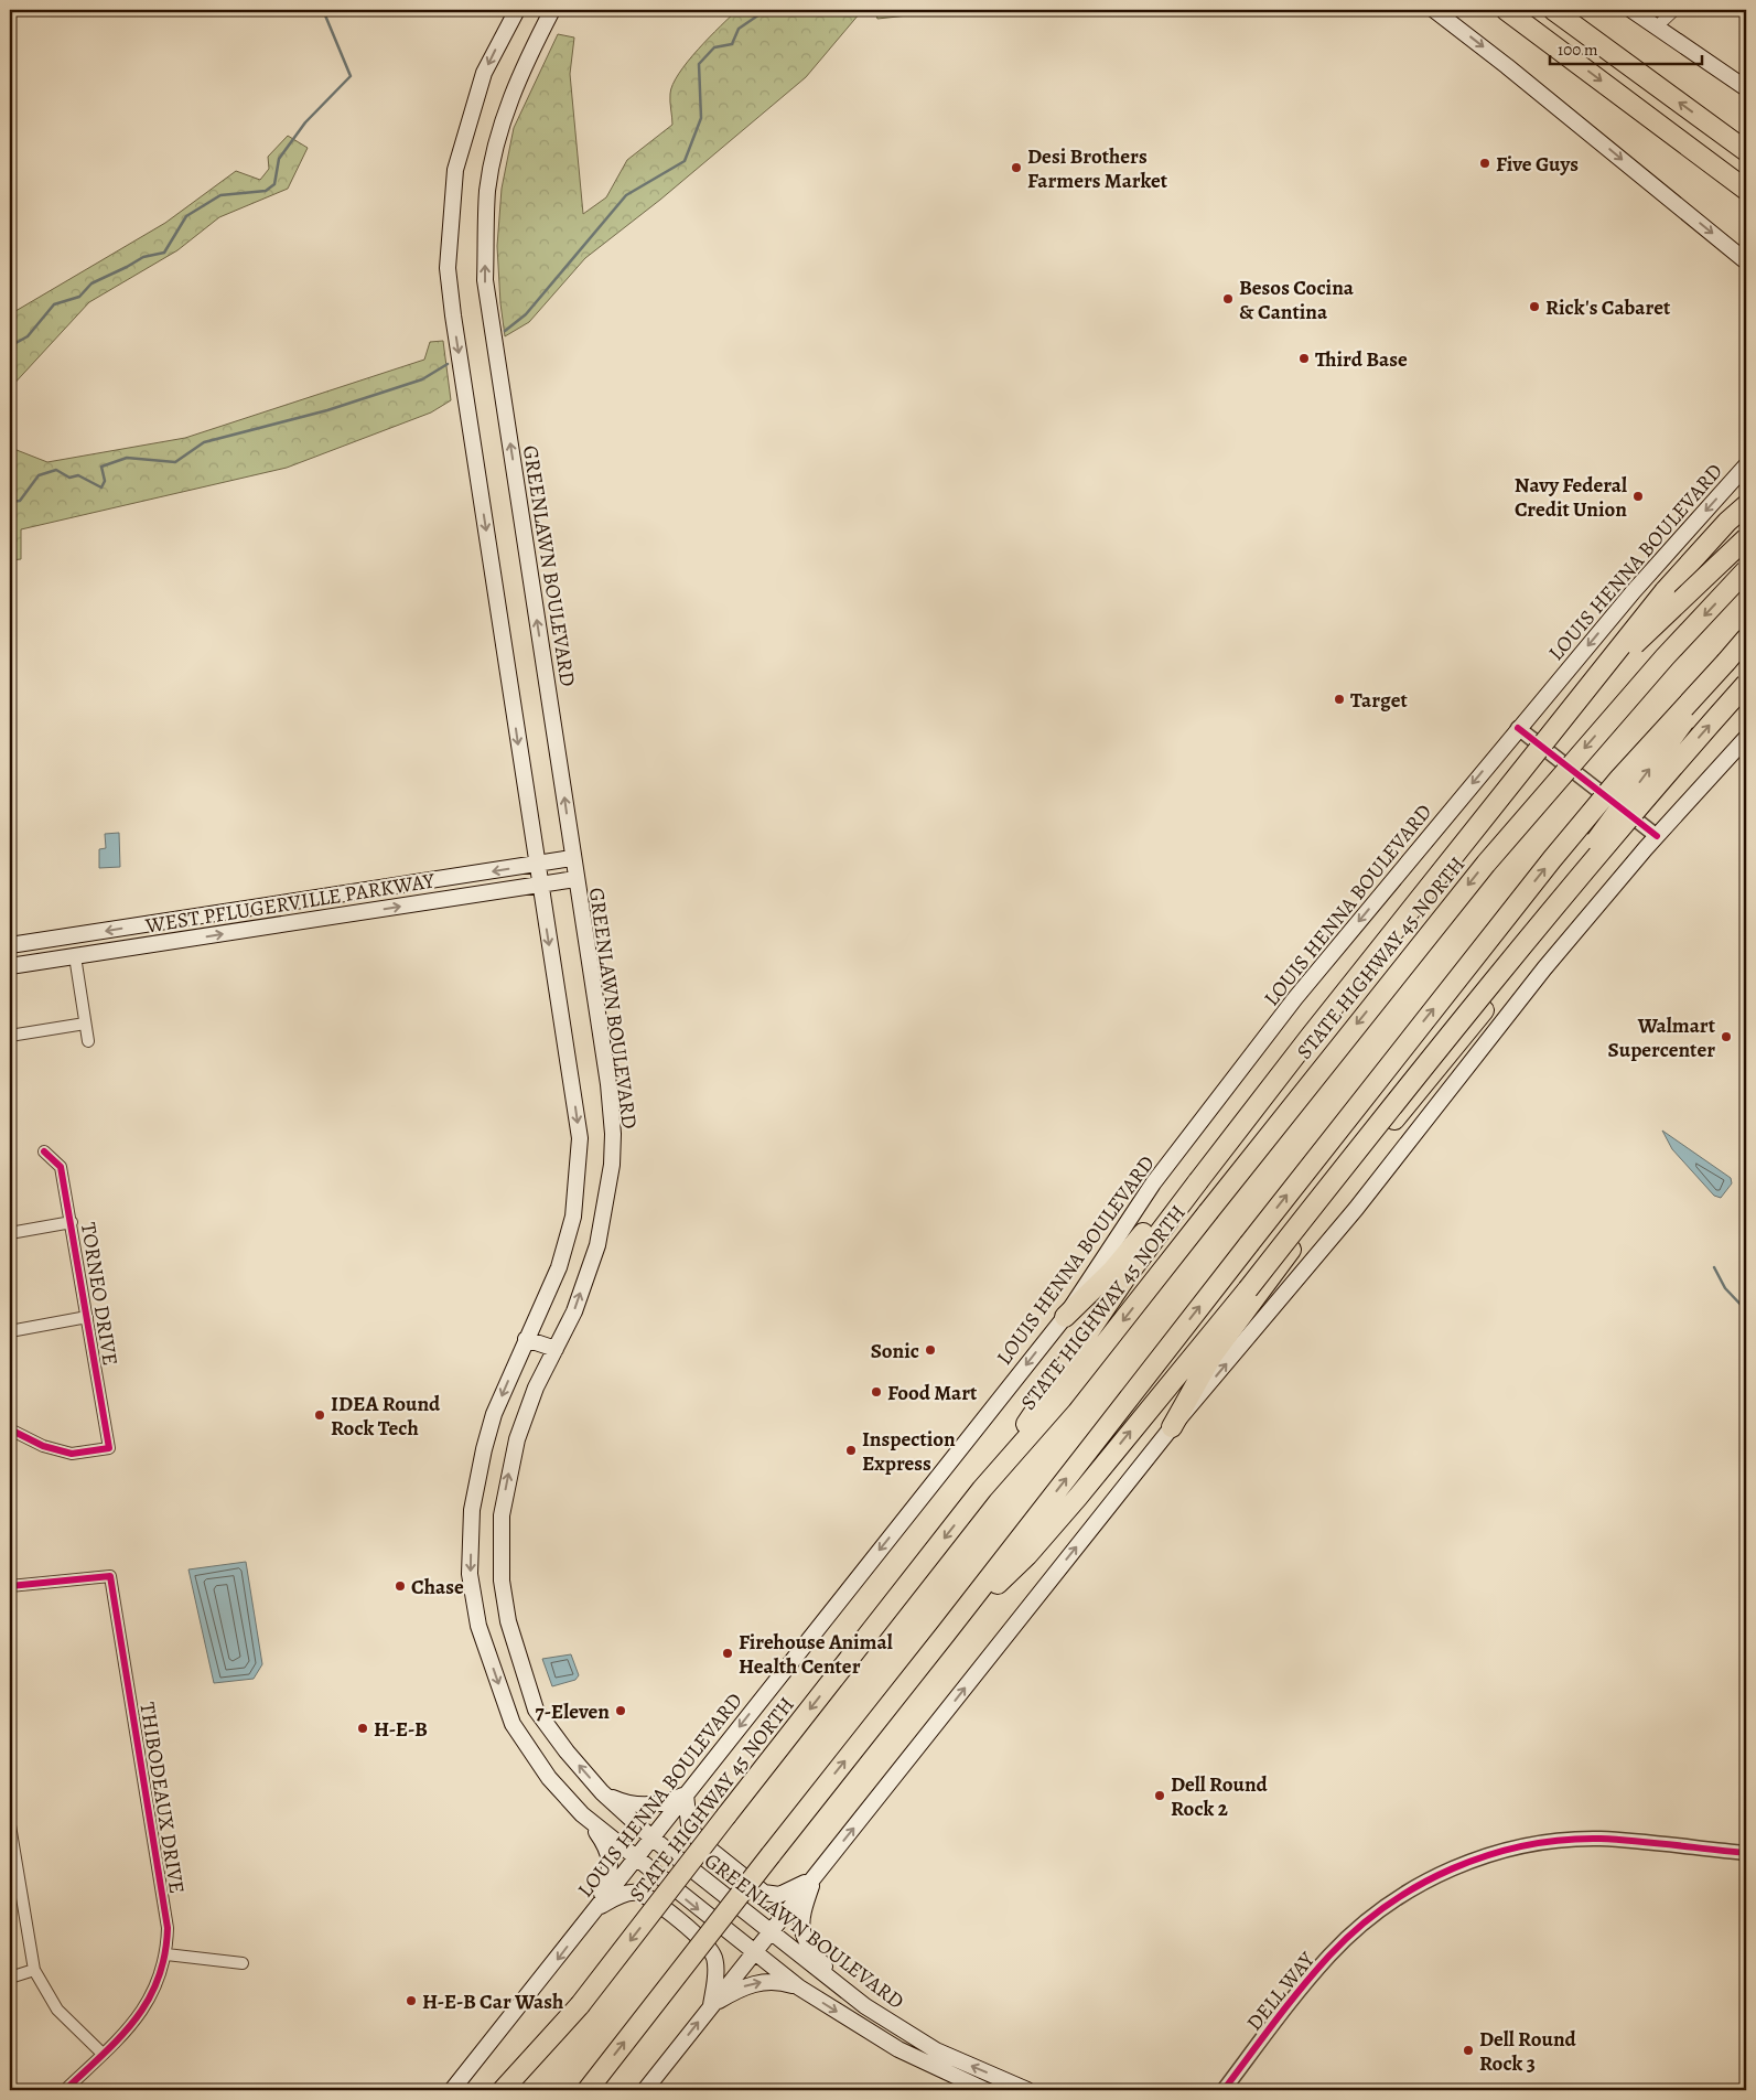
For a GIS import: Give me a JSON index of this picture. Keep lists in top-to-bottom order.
{
  "streets": {
    "highway": ["STATE HIGHWAY 45 NORTH"],
    "main road": ["LOUIS HENNA BOULEVARD", "GREENLAWN BOULEVARD", "WEST PFLUGERVILLE PARKWAY"],
    "street": ["TORNEO DRIVE", "THIBODEAUX DRIVE", "DELL WAY"]
  },
  "crossings": [
    ["LOUIS HENNA BOULEVARD", "GREENLAWN BOULEVARD"],
    ["GREENLAWN BOULEVARD", "WEST PFLUGERVILLE PARKWAY"]
  ],
  "one_way": ["LOUIS HENNA BOULEVARD"],
  "places": [
    "Five Guys",
    "Desi Brothers Farmers Market",
    "Besos Cocina & Cantina",
    "Rick's Cabaret",
    "Third Base",
    "Navy Federal Credit Union",
    "Target",
    "Walmart Supercenter",
    "Sonic",
    "Food Mart",
    "IDEA Round Rock Tech",
    "Inspection Express",
    "Chase",
    "Firehouse Animal Health Center",
    "7-Eleven",
    "H-E-B",
    "Dell Round Rock 2",
    "H-E-B Car Wash",
    "Dell Round Rock 3"
  ],
  "scale_bar": "100 m"
}
